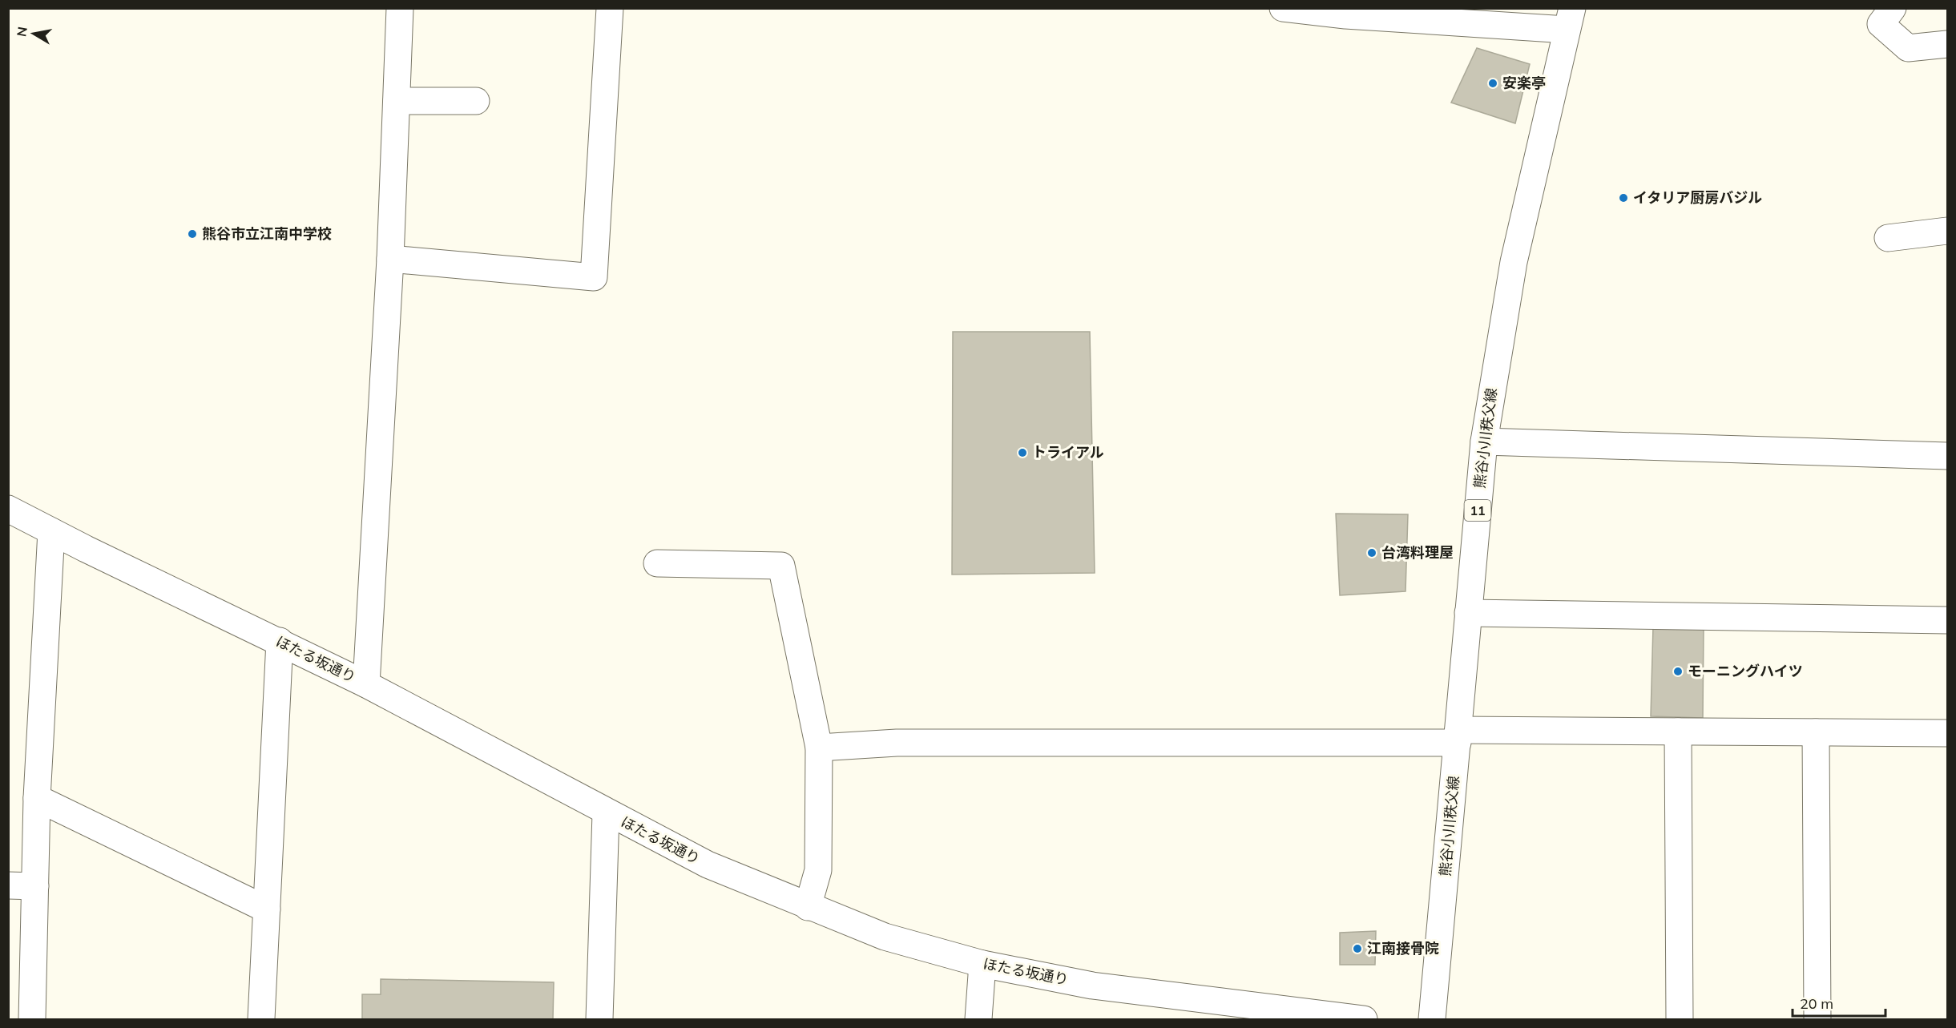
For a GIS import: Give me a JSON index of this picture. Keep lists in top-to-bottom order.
{
  "streets": {
    "street": ["熊谷小川秩父線", "11", "ほたる坂通り"]
  },
  "places": [
    "安楽亭",
    "イタリア厨房バジル",
    "熊谷市立江南中学校",
    "トライアル",
    "台湾料理屋",
    "モーニングハイツ",
    "江南接骨院"
  ],
  "scale_bar": "20 m",
  "north": "left"
}
